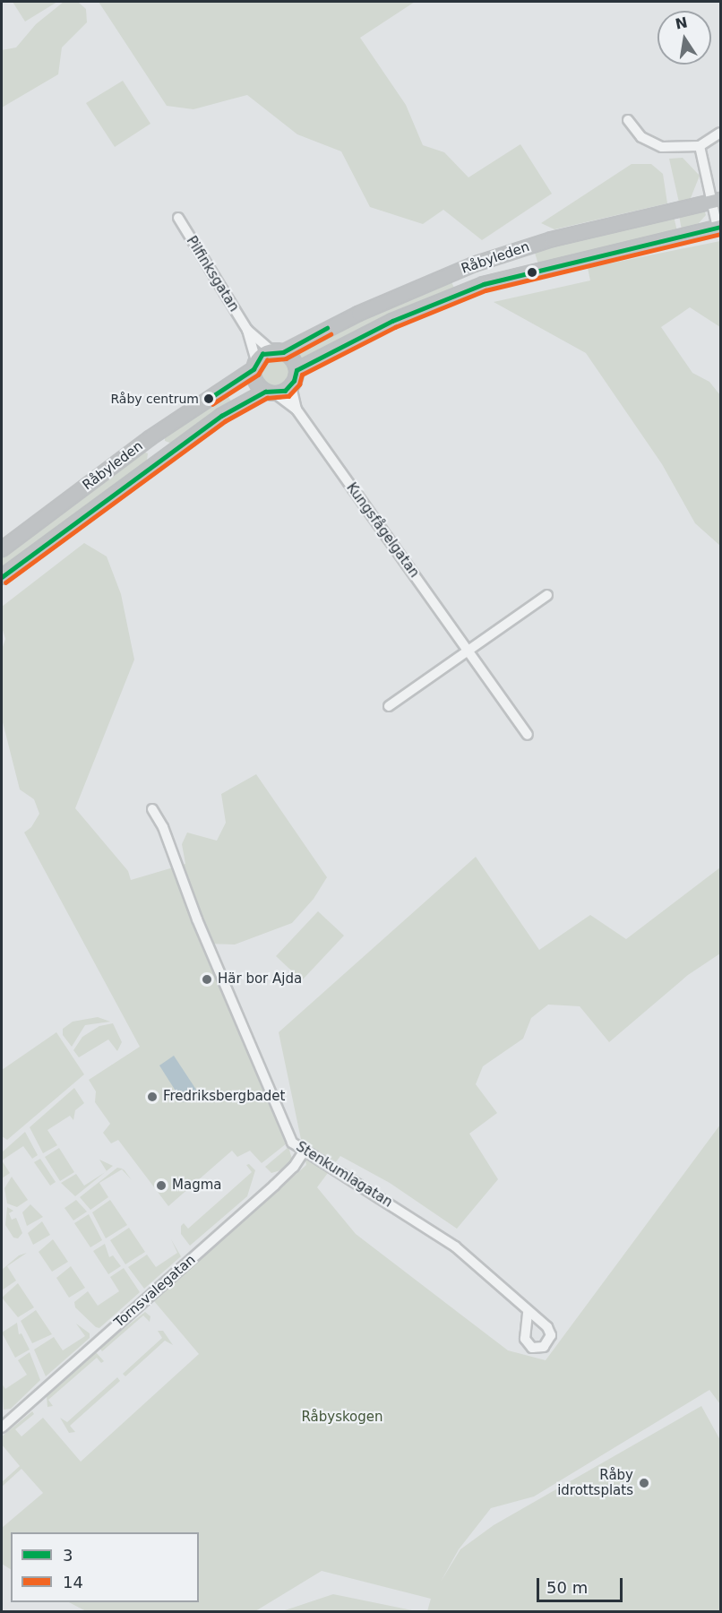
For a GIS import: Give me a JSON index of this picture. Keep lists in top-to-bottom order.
{
  "streets": {
    "main road": ["Råbyleden"],
    "street": [
      "Pilfinksgatan",
      "Kungsfågelgatan",
      "Stenkumlagatan",
      "Tornsvalegatan"
    ]
  },
  "crossings": [
    ["Råbyleden", "Pilfinksgatan"],
    ["Råbyleden", "Kungsfågelgatan"],
    ["Pilfinksgatan", "Kungsfågelgatan"],
    ["Stenkumlagatan", "Tornsvalegatan"]
  ],
  "parks": ["Råbyskogen"],
  "places": [
    "Råby centrum",
    "Här bor Ajda",
    "Fredriksbergbadet",
    "Magma",
    "Råby idrottsplats"
  ],
  "lines": ["transit line 3", "transit line 14"],
  "legend": ["3", "14"],
  "scale_bar": "50 m",
  "north": "top"
}
